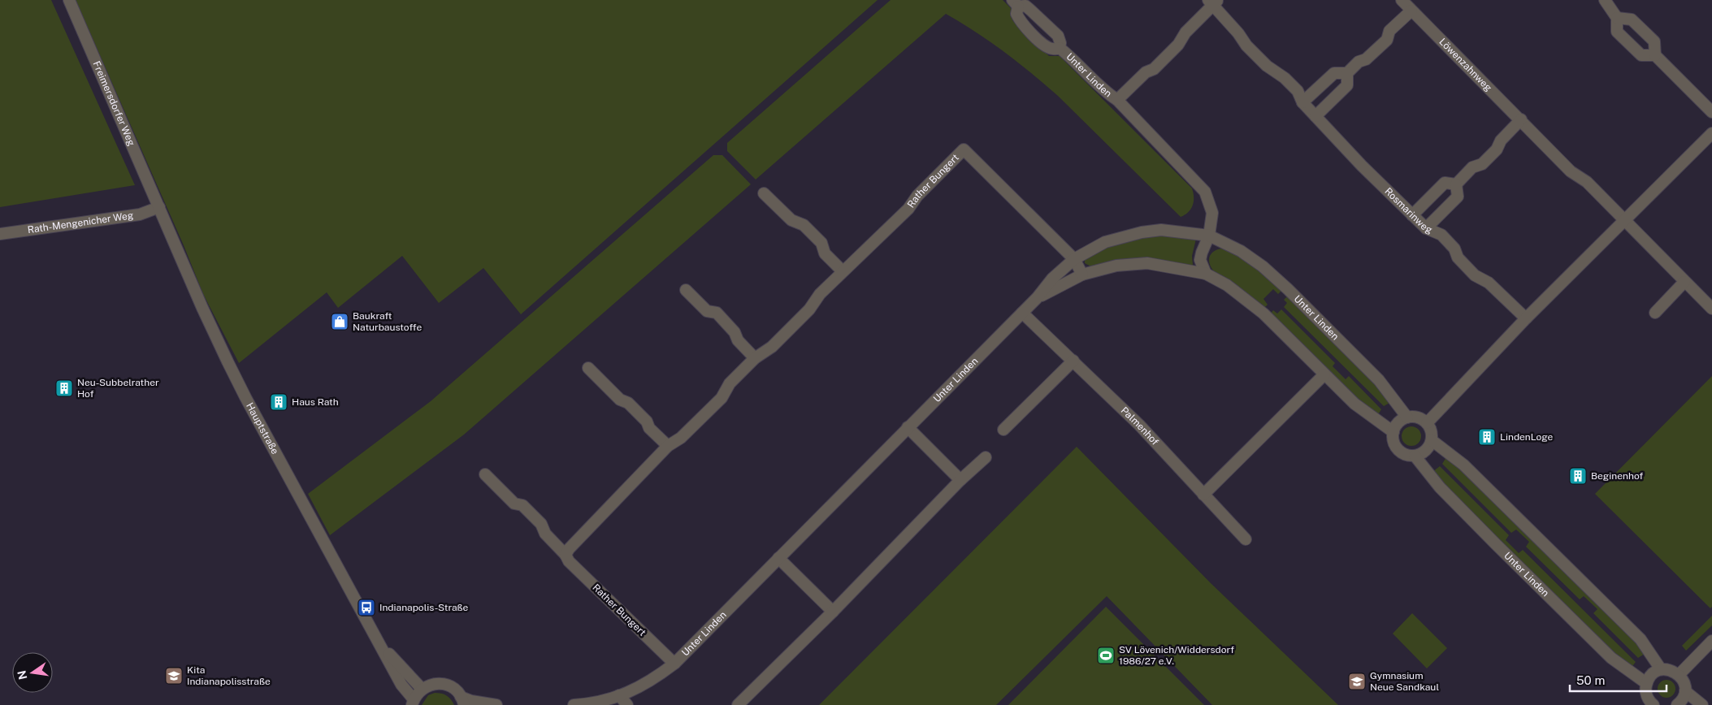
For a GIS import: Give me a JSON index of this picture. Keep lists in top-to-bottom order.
{
  "streets": {
    "street": [
      "Löwenzahnweg",
      "Unter Linden",
      "Freimersdorfer Weg",
      "Rather Bungert",
      "Rosmarinweg",
      "Rath-Mengenicher Weg",
      "Palmenhof",
      "Hauptstraße"
    ]
  },
  "crossings": [
    ["Unter Linden", "Rather Bungert"],
    ["Unter Linden", "Palmenhof"],
    ["Freimersdorfer Weg", "Rath-Mengenicher Weg"],
    ["Freimersdorfer Weg", "Hauptstraße"],
    ["Rath-Mengenicher Weg", "Hauptstraße"]
  ],
  "places": {
    "shop": ["Baukraft Naturbaustoffe"],
    "building": [
      "Neu-Subbelrather Hof",
      "Haus Rath",
      "LindenLoge",
      "Beginenhof"
    ],
    "bus stop": ["Indianapolis-Straße"],
    "sports": ["SV Lövenich/Widdersdorf 1986/27 e.V."],
    "school or university": ["Kita Indianapolisstraße", "Gymnasium Neue Sandkaul"]
  },
  "scale_bar": "50 m",
  "north": "left"
}
